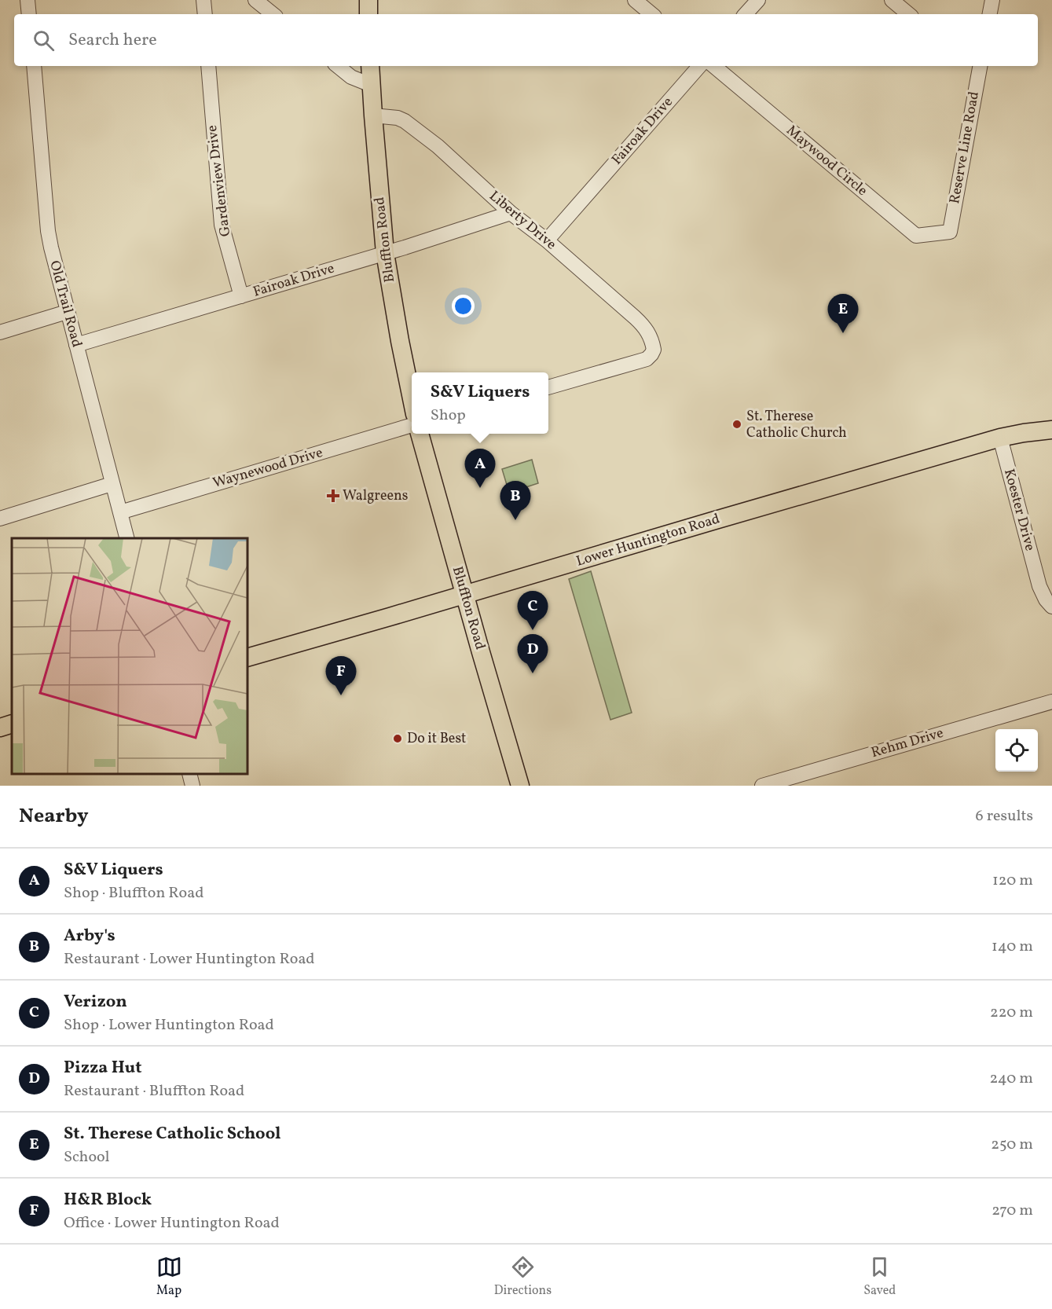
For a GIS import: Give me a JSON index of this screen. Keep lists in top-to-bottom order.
{
  "streets": {
    "main road": ["Bluffton Road", "Lower Huntington Road"],
    "street": [
      "Fairoak Drive",
      "Reserve Line Road",
      "Maywood Circle",
      "Gardenview Drive",
      "Liberty Drive",
      "Old Trail Road",
      "Waynewood Drive",
      "Koester Drive",
      "Rehm Drive"
    ]
  },
  "crossings": [
    ["Fairoak Drive", "Gardenview Drive"],
    ["Fairoak Drive", "Liberty Drive"],
    ["Fairoak Drive", "Bluffton Road"],
    ["Fairoak Drive", "Old Trail Road"],
    ["Reserve Line Road", "Maywood Circle"],
    ["Liberty Drive", "Bluffton Road"],
    ["Bluffton Road", "Lower Huntington Road"],
    ["Old Trail Road", "Waynewood Drive"],
    ["Koester Drive", "Lower Huntington Road"]
  ],
  "places": {
    "other": ["St. Therese Catholic Church", "Do it Best"],
    "health": ["Walgreens"]
  },
  "page": {
    "search": "Search here",
    "pins": [
      "E",
      "A",
      "B",
      "C",
      "D",
      "F"
    ],
    "popup": ["S&V Liquers", "Shop"],
    "heading": ["Nearby", "6 results"],
    "list": [
      {
        "mark": "A",
        "name": "S&V Liquers",
        "note": "Shop · Bluffton Road",
        "value": "120 m"
      },
      {
        "mark": "B",
        "name": "Arby's",
        "note": "Restaurant · Lower Huntington Road",
        "value": "140 m"
      },
      {
        "mark": "C",
        "name": "Verizon",
        "note": "Shop · Lower Huntington Road",
        "value": "220 m"
      },
      {
        "mark": "D",
        "name": "Pizza Hut",
        "note": "Restaurant · Bluffton Road",
        "value": "240 m"
      },
      {
        "mark": "E",
        "name": "St. Therese Catholic School",
        "note": "School",
        "value": "250 m"
      },
      {
        "mark": "F",
        "name": "H&R Block",
        "note": "Office · Lower Huntington Road",
        "value": "270 m"
      }
    ],
    "nav": ["Map", "Directions", "Saved"]
  }
}
